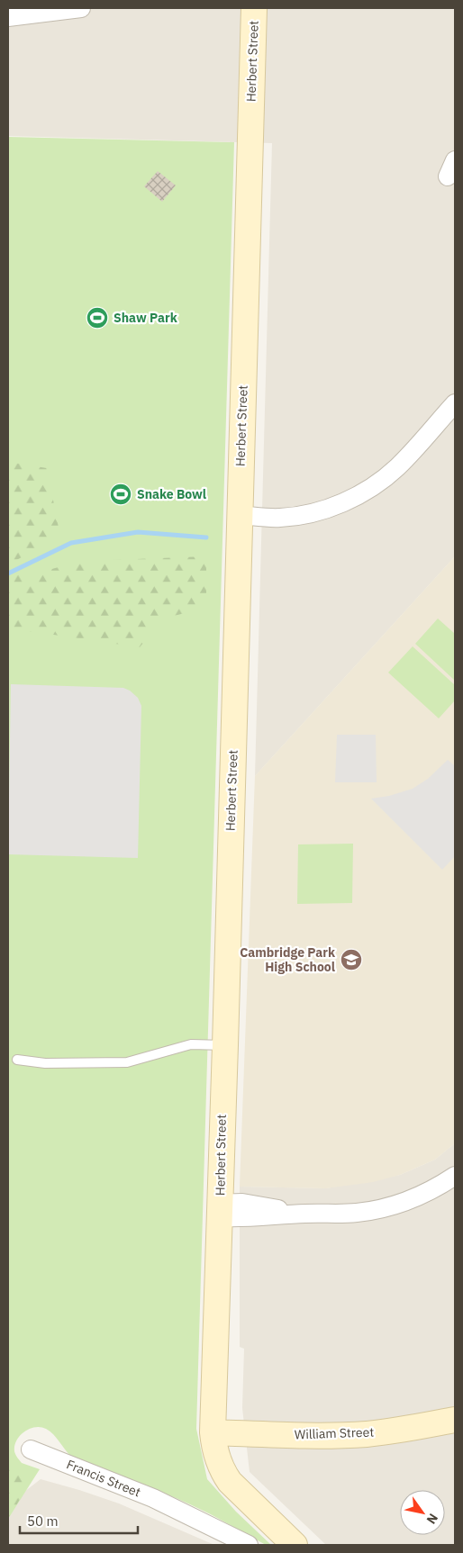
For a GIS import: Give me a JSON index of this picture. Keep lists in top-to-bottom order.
{
  "streets": {
    "street": ["Herbert Street", "William Street", "Francis Street"]
  },
  "crossings": [
    ["Herbert Street", "William Street"]
  ],
  "places": {
    "sports": ["Shaw Park", "Snake Bowl"],
    "school or university": ["Cambridge Park High School"]
  },
  "scale_bar": "50 m",
  "north": "bottom right"
}
